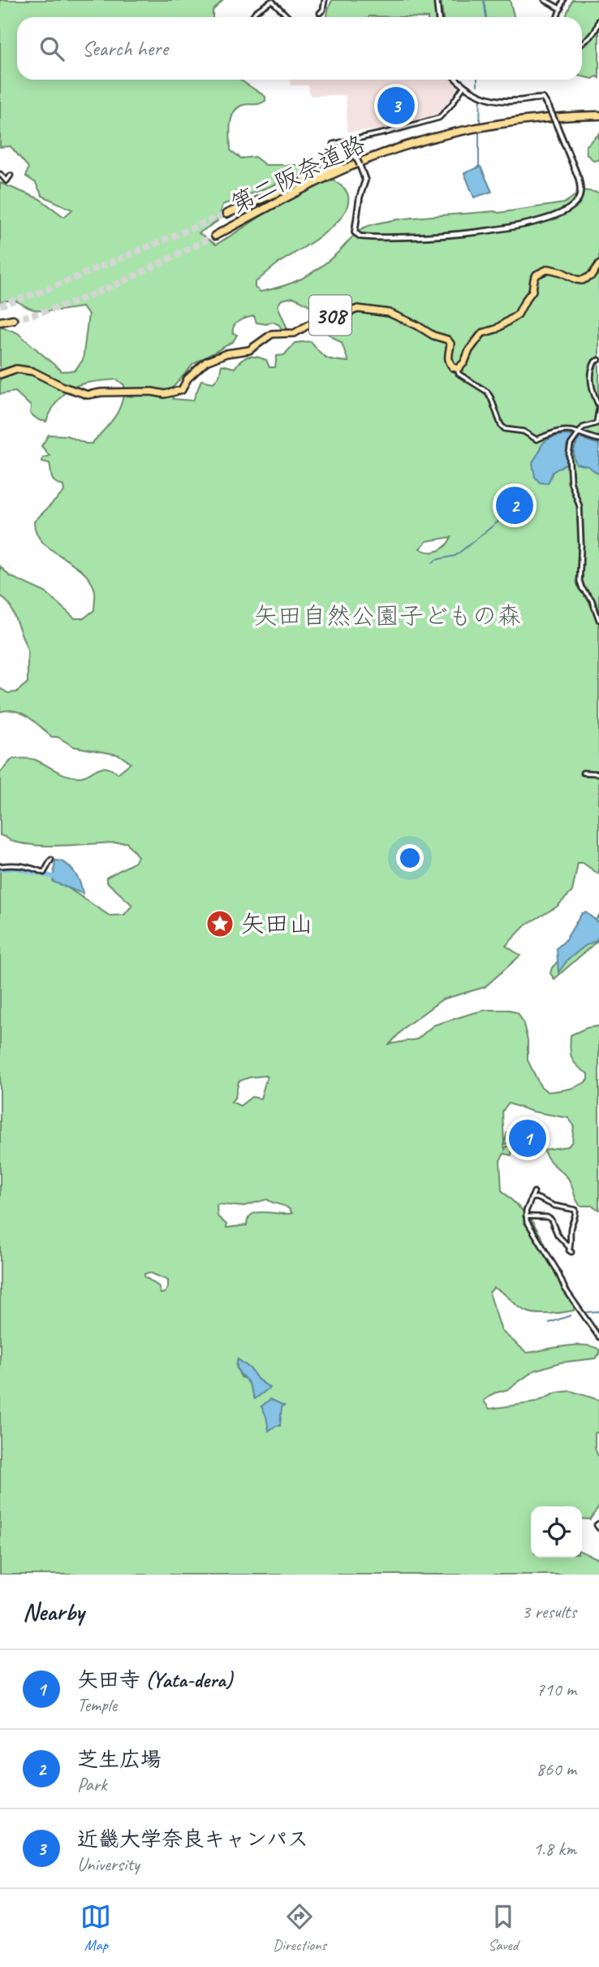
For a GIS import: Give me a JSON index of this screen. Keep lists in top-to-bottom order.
{
  "streets": {
    "highway": ["第二阪奈道路", "308"]
  },
  "parks": ["矢田自然公園子どもの森"],
  "places": {
    "place": ["矢田山"]
  },
  "page": {
    "search": "Search here",
    "pins": ["3", "2", "1"],
    "heading": ["Nearby", "3 results"],
    "list": [
      {
        "mark": "1",
        "name": "矢田寺 (Yata-dera)",
        "note": "Temple",
        "value": "710 m"
      },
      {
        "mark": "2",
        "name": "芝生広場",
        "note": "Park",
        "value": "860 m"
      },
      {
        "mark": "3",
        "name": "近畿大学奈良キャンパス",
        "note": "University",
        "value": "1.8 km"
      }
    ],
    "nav": ["Map", "Directions", "Saved"]
  }
}
